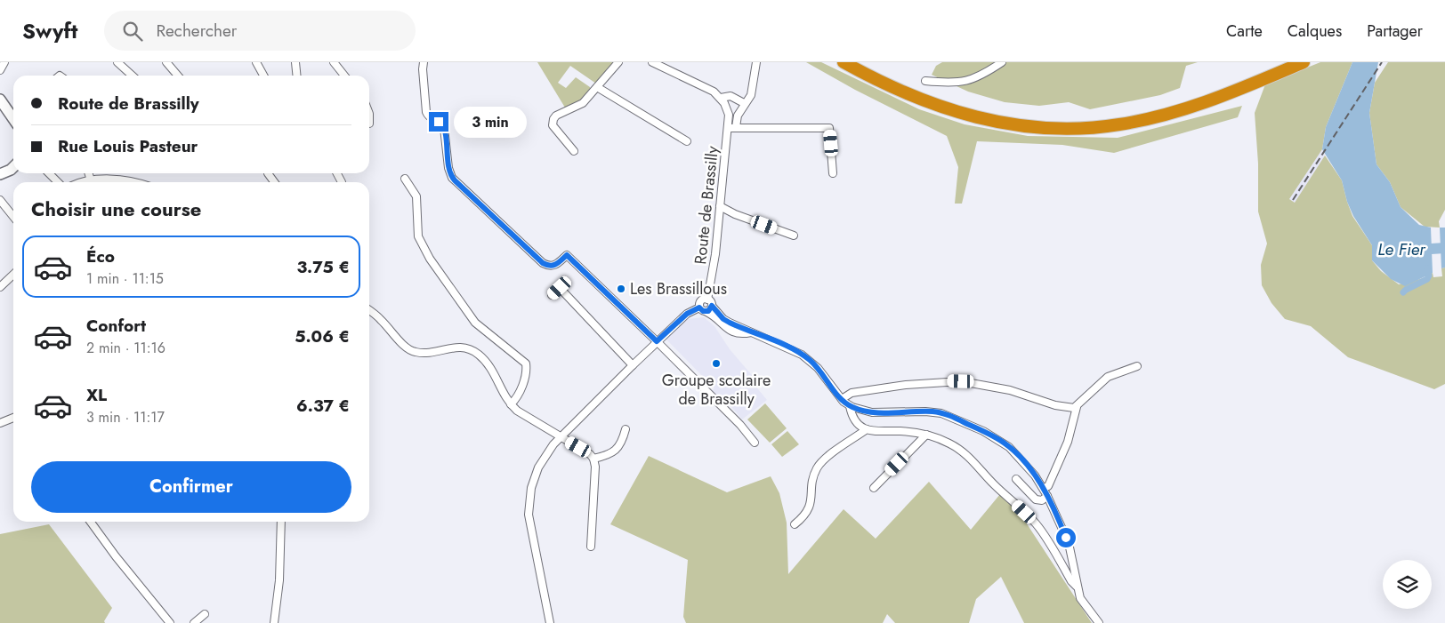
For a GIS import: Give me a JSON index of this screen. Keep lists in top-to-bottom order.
{
  "streets": {
    "street": ["Route de Brassilly"]
  },
  "water": ["Le Fier"],
  "places": ["Les Brassillous", "Groupe scolaire de Brassilly"],
  "page": {
    "header": "Swyft",
    "search": "Rechercher",
    "nav": ["Carte", "Calques", "Partager"],
    "banner": ["Route de Brassilly", "Rue Louis Pasteur"],
    "bubble": "3 min",
    "heading": "Choisir une course",
    "list": [
      {
        "name": "Éco",
        "note": "1 min · 11:15",
        "value": "3.75 €"
      },
      {
        "name": "Confort",
        "note": "2 min · 11:16",
        "value": "5.06 €"
      },
      {
        "name": "XL",
        "note": "3 min · 11:17",
        "value": "6.37 €"
      }
    ],
    "buttons": "Confirmer"
  }
}
